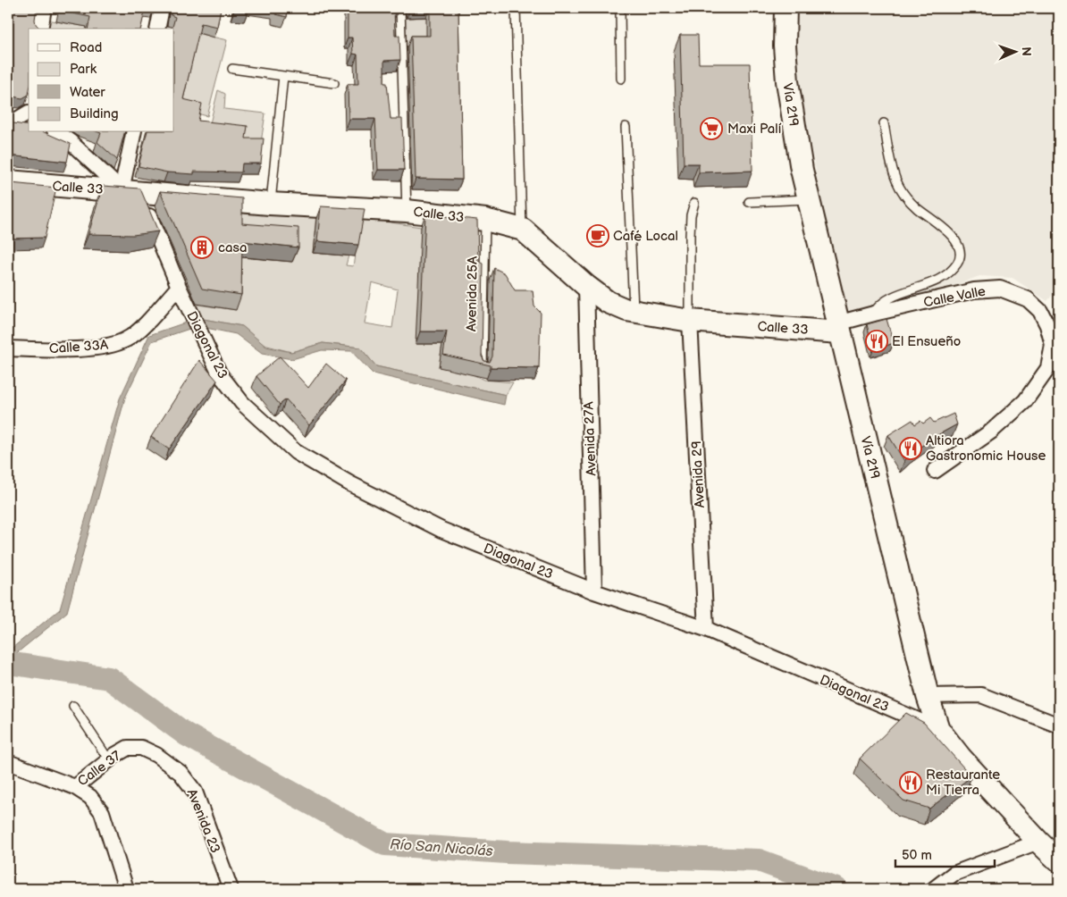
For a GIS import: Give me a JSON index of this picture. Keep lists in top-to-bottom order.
{
  "streets": {
    "main road": ["Vía 219", "Calle 33"],
    "street": [
      "Calle Valle",
      "Diagonal 23",
      "Calle 33A",
      "Avenida 27A",
      "Avenida 29",
      "Calle 37",
      "Avenida 23"
    ],
    "lane": ["Avenida 25A"]
  },
  "crossings": [
    ["Vía 219", "Calle 33"],
    ["Vía 219", "Calle Valle"],
    ["Vía 219", "Diagonal 23"],
    ["Calle 33", "Avenida 25A"],
    ["Calle 33", "Calle Valle"],
    ["Calle 33", "Diagonal 23"],
    ["Calle 33", "Avenida 27A"],
    ["Calle 33", "Avenida 29"],
    ["Diagonal 23", "Calle 33A"],
    ["Diagonal 23", "Avenida 27A"],
    ["Diagonal 23", "Avenida 29"],
    ["Calle 37", "Avenida 23"]
  ],
  "water": ["Río San Nicolás"],
  "places": {
    "supermarket": ["Maxi Palí"],
    "cafe": ["Café Local"],
    "building": ["casa"],
    "restaurant": ["El Ensueño", "Altiora Gastronomic House", "Restaurante Mi Tierra"]
  },
  "legend": [
    "Road",
    "Park",
    "Water",
    "Building"
  ],
  "scale_bar": "50 m",
  "north": "right"
}
